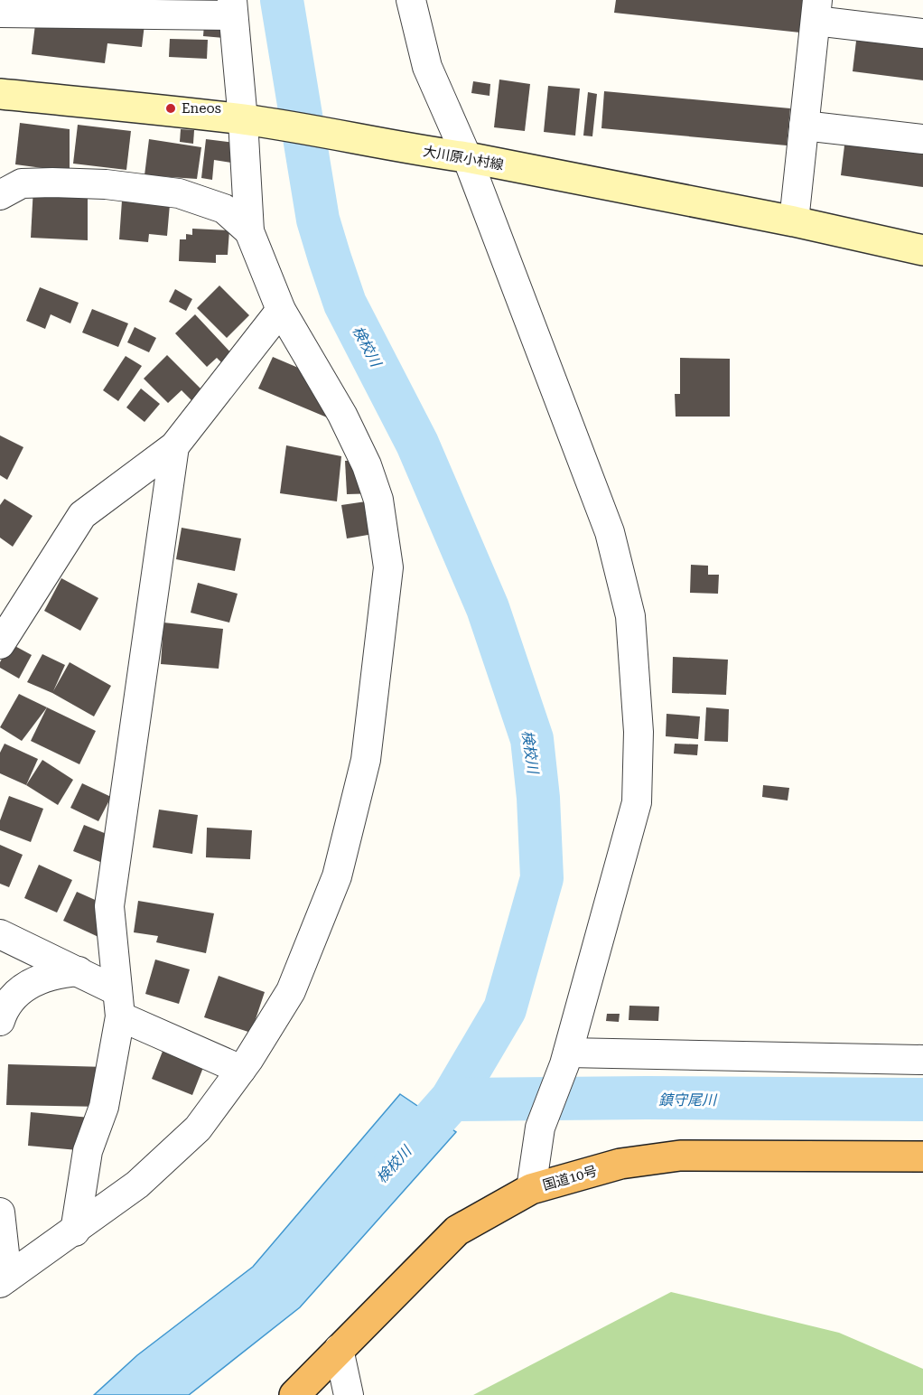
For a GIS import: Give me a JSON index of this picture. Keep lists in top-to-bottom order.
{
  "streets": {
    "highway": ["国道10号"],
    "main road": ["大川原小村線"]
  },
  "water": ["検校川", "鎮守尾川"],
  "places": ["Eneos"]
}
